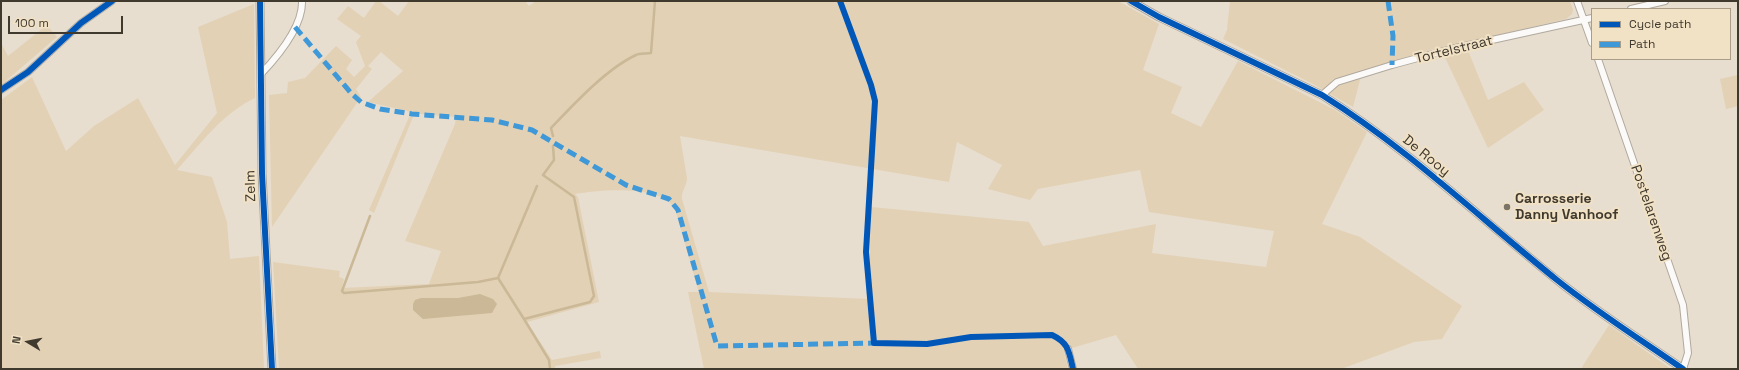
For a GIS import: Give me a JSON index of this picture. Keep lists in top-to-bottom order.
{
  "streets": {
    "street": [
      "Tortelstraat",
      "De Rooy",
      "Zelm",
      "Postelarenweg"
    ]
  },
  "crossings": [
    ["Tortelstraat", "De Rooy"],
    ["De Rooy", "Postelarenweg"]
  ],
  "places": ["Carrosserie Danny Vanhoof"],
  "legend": ["Cycle path", "Path"],
  "scale_bar": "100 m",
  "north": "left"
}
